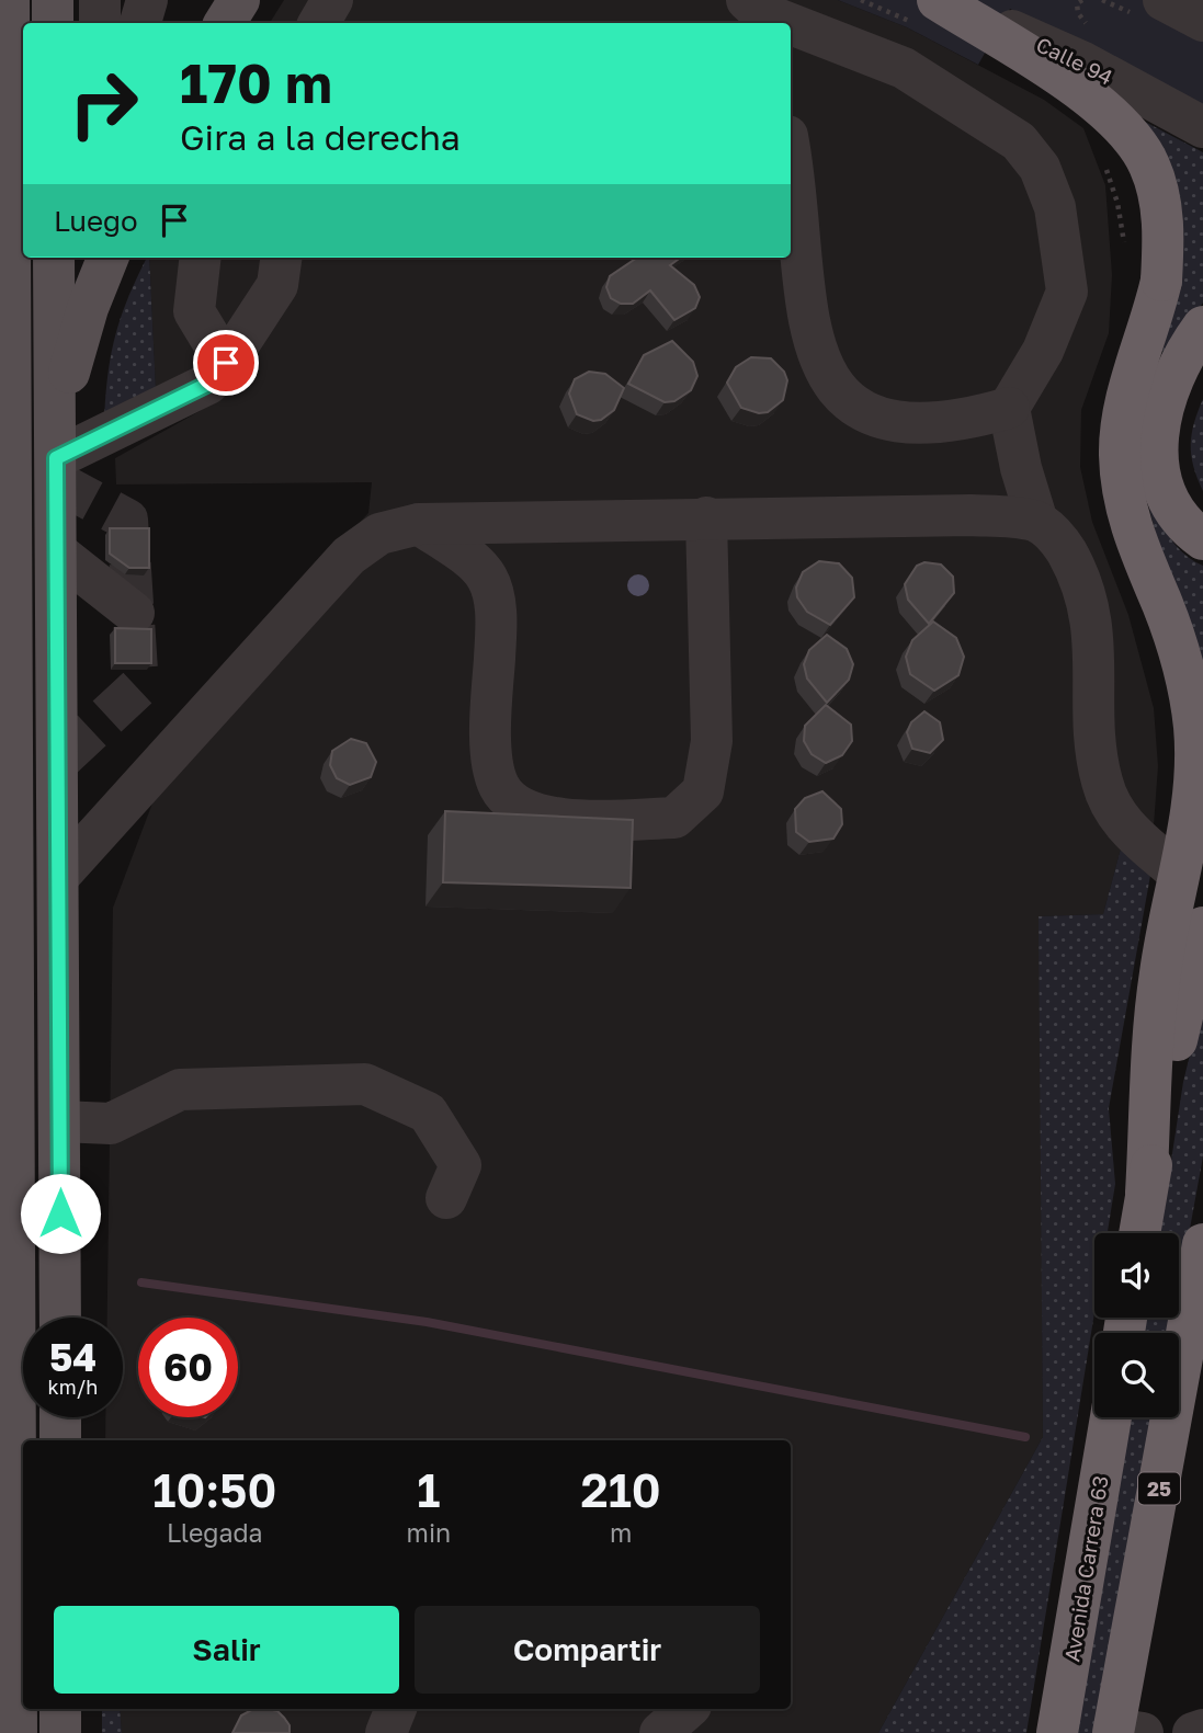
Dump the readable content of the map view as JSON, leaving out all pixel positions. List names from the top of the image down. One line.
{"streets":{"highway":["25","Avenida Carrera 63"],"street":["Calle 94"]},"page":{"turn":["170 m","Gira a la derecha"],"then":"Luego","speed":"54 km/h","limit":"60","eta":["10:50","Llegada","1","min","210","m"],"buttons":["Salir","Compartir"]}}
